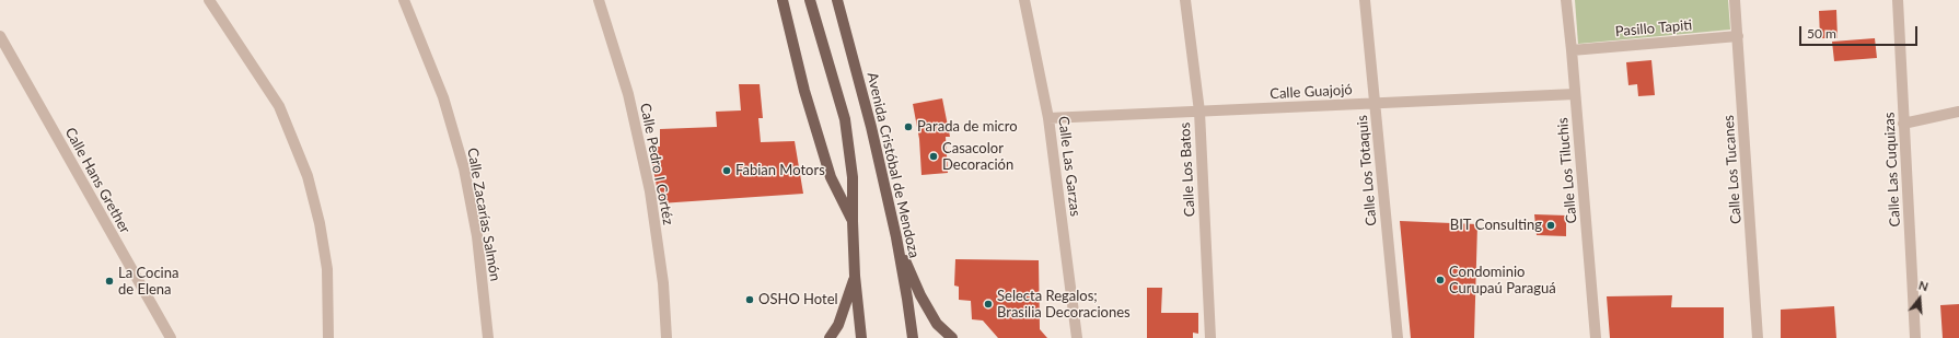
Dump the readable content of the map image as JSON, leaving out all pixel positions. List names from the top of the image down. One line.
{"streets":{"main road":["Avenida Cristóbal de Mendoza"],"street":["Pasillo Tapiti","Calle Guajojó","Calle Pedro I Cortéz","Calle Las Garzas","Calle Los Batos","Calle Los Tucanes","Calle Las Cuquizas","Calle Los Totaquis","Calle Los Tiluchis","Calle Hans Grether","Calle Zacarías Salmón"]},"crossings":[["Pasillo Tapiti","Calle Los Tucanes"],["Pasillo Tapiti","Calle Los Tiluchis"],["Calle Guajojó","Calle Las Garzas"],["Calle Guajojó","Calle Los Batos"],["Calle Guajojó","Calle Los Totaquis"],["Calle Guajojó","Calle Los Tiluchis"]],"places":["Parada de micro","Casacolor Decoración","Fabian Motors","BIT Consulting","Condominio Curupaú Paraguá","La Cocina de Elena","OSHO Hotel","Selecta Regalos; Brasilia Decoraciones"],"scale_bar":"50 m","north":"top"}
